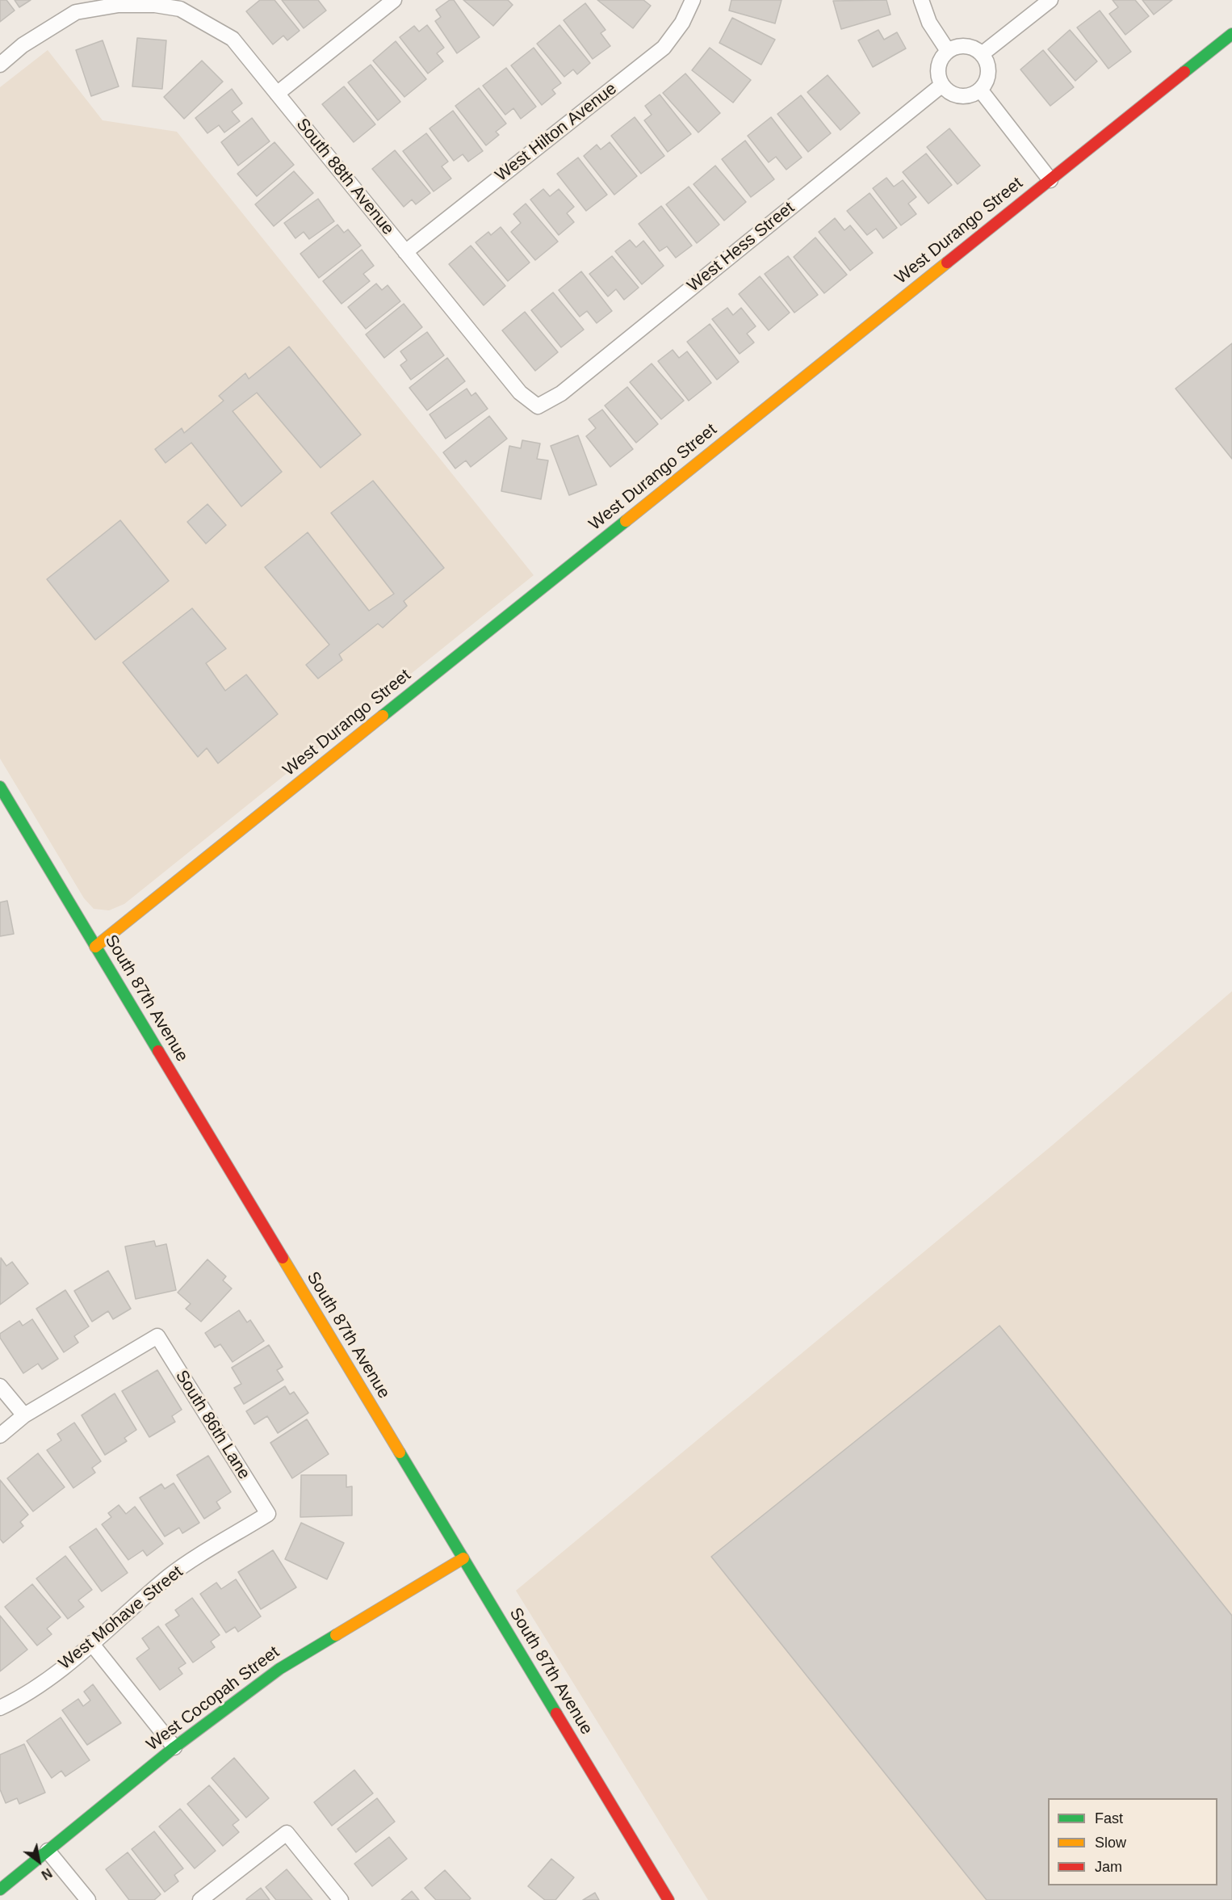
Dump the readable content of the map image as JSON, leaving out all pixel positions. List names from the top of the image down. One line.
{"streets":{"street":["West Hilton Avenue","South 88th Avenue","West Durango Street","West Hess Street","South 87th Avenue","South 86th Lane","West Mohave Street","West Cocopah Street"]},"crossings":[["West Hilton Avenue","South 88th Avenue"],["South 88th Avenue","West Hess Street"],["West Durango Street","South 87th Avenue"],["South 87th Avenue","West Cocopah Street"],["South 86th Lane","West Mohave Street"]],"legend":["Fast","Slow","Jam"],"north":"bottom right"}
